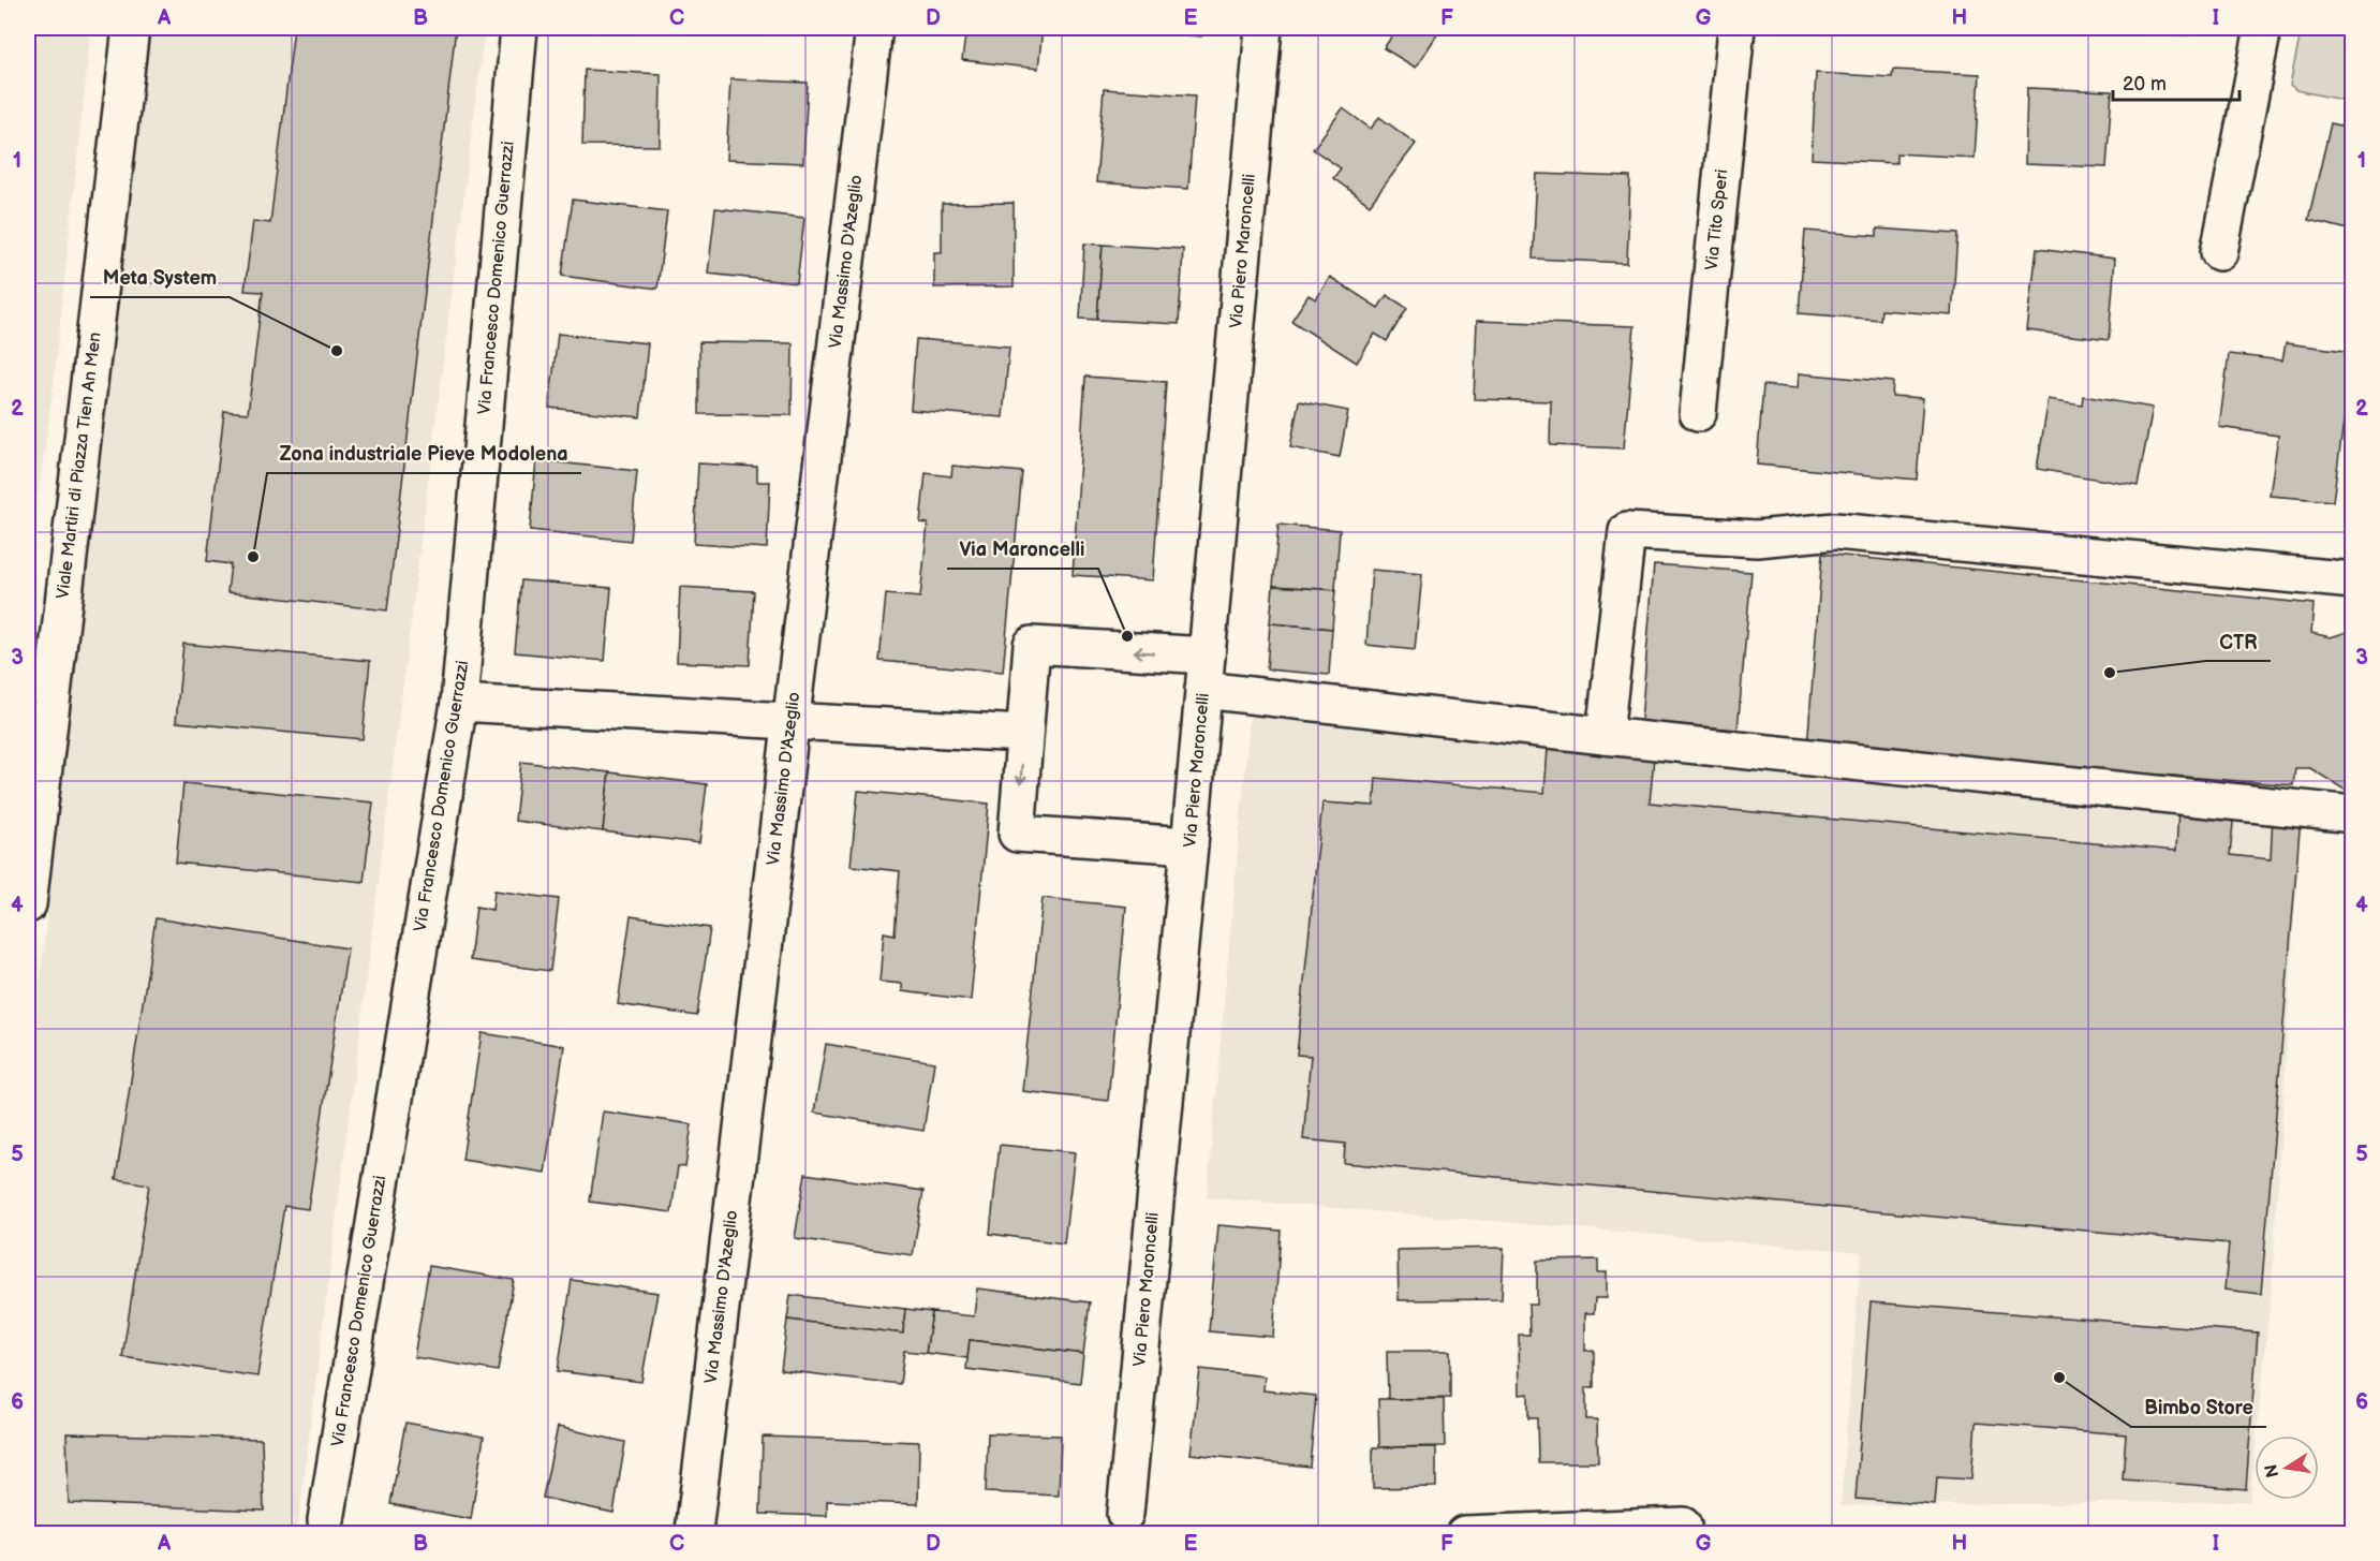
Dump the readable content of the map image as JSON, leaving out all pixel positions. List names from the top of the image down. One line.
{"streets":{"street":["Via Tito Speri","Via Piero Maroncelli","Via Massimo D'Azeglio","Via Francesco Domenico Guerrazzi","Viale Martiri di Piazza Tien An Men"]},"places":["Meta System","Zona industriale Pieve Modolena","Via Maroncelli","CTR","Bimbo Store"],"scale_bar":"20 m","north":"left","grid":{"columns":["A","B","C","D","E","F","G","H","I"],"rows":["1","2","3","4","5","6"]}}
